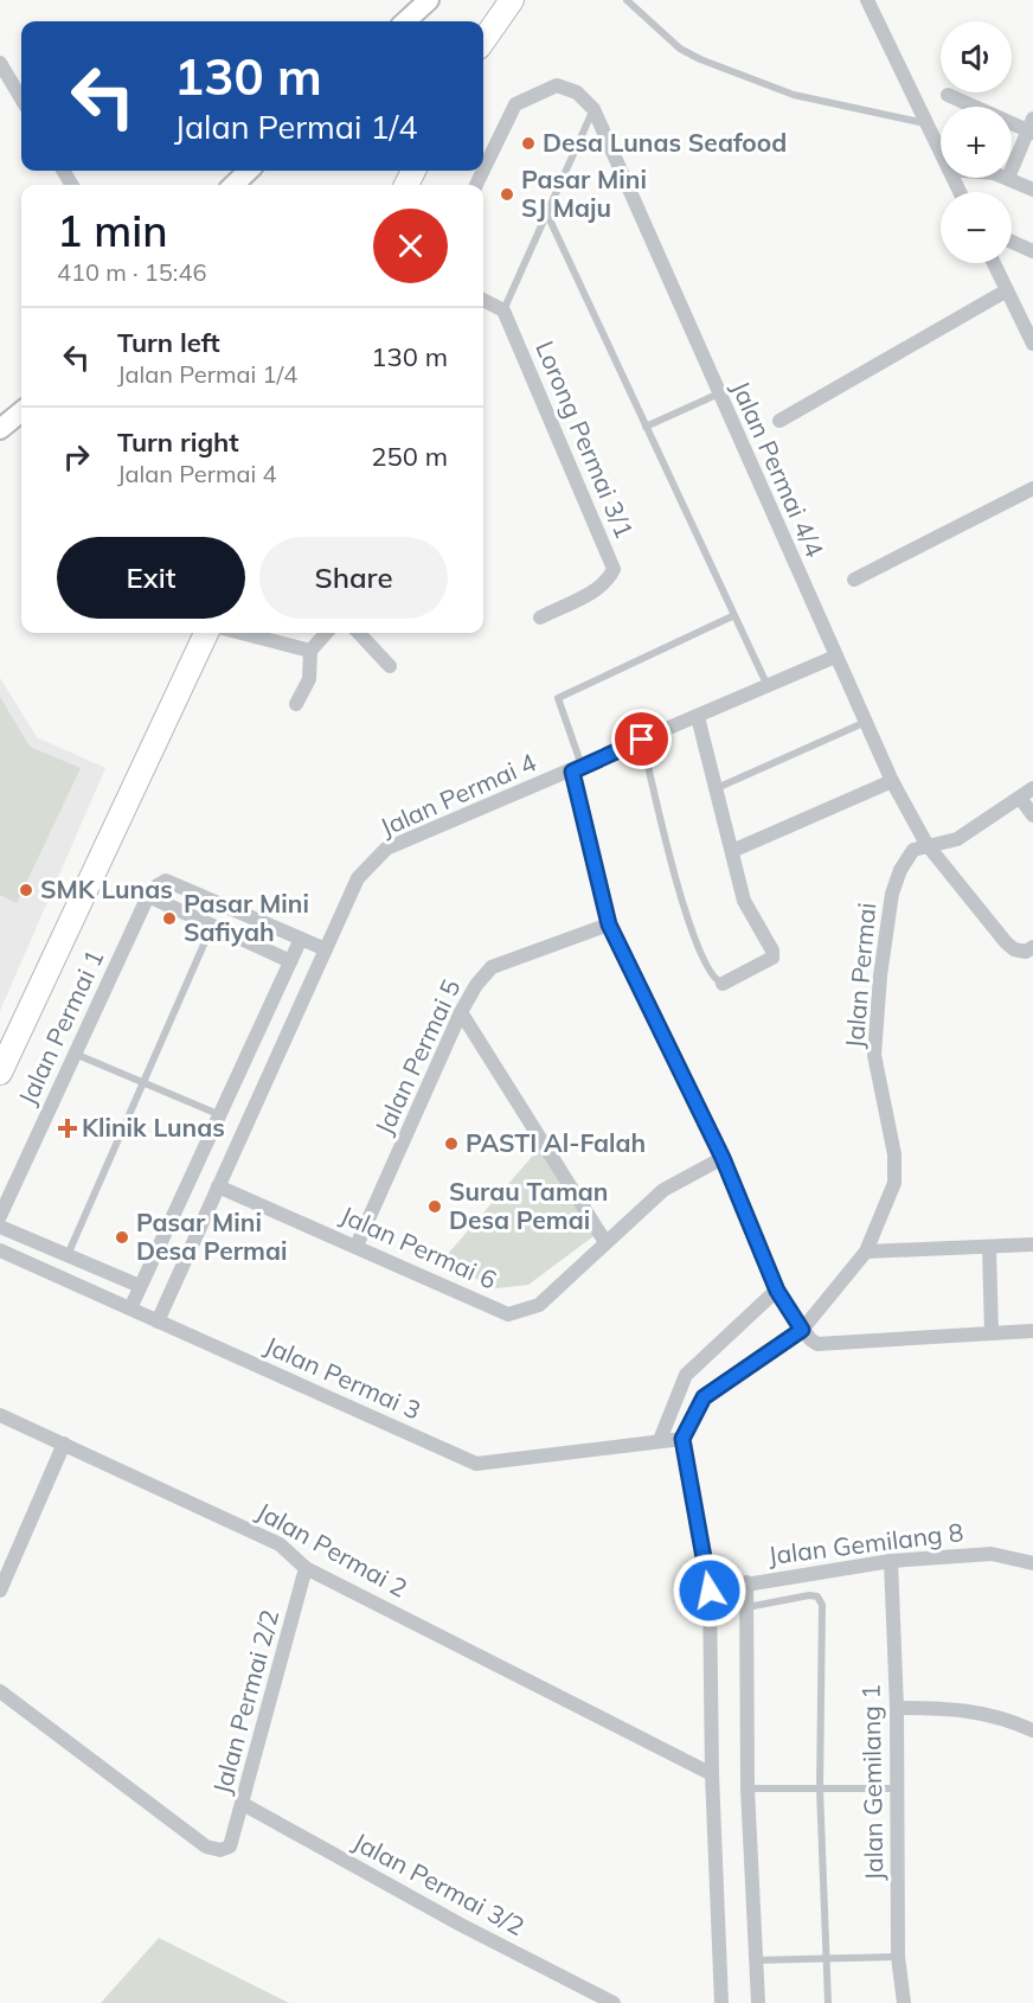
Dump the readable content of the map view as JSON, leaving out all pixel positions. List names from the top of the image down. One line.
{"streets":{"street":["Lorong Permai 3/1","Jalan Permai 4/4","Jalan Permai 4","Jalan Permai","Jalan Permai 1","Jalan Permai 5","Jalan Permai 6","Jalan Permai 3","Jalan Gemilang 8","Jalan Permai 2","Jalan Permai 2/2","Jalan Gemilang 1","Jalan Permai 3/2"]},"crossings":[["Jalan Permai 4/4","Jalan Permai 4"],["Jalan Permai 4/4","Jalan Permai"],["Jalan Permai 4","Jalan Permai 6"],["Jalan Permai 4","Jalan Permai 3"],["Jalan Permai","Jalan Permai 3"],["Jalan Permai 5","Jalan Permai 6"],["Jalan Gemilang 8","Jalan Gemilang 1"],["Jalan Permai 2","Jalan Permai 2/2"],["Jalan Permai 2/2","Jalan Permai 3/2"]],"places":{"other":["Desa Lunas Seafood","Pasar Mini SJ Maju","SMK Lunas","Pasar Mini Safiyah","PASTI Al-Falah","Surau Taman Desa Pemai","Pasar Mini Desa Permai"],"health":["Klinik Lunas"]},"page":{"map_buttons":["+","−"],"turn":["130 m","Jalan Permai 1/4"],"heading":["1 min","410 m · 15:46"],"list":[{"name":"Turn left","note":"Jalan Permai 1/4","value":"130 m"},{"name":"Turn right","note":"Jalan Permai 4","value":"250 m"}],"buttons":["Exit","Share"]}}
